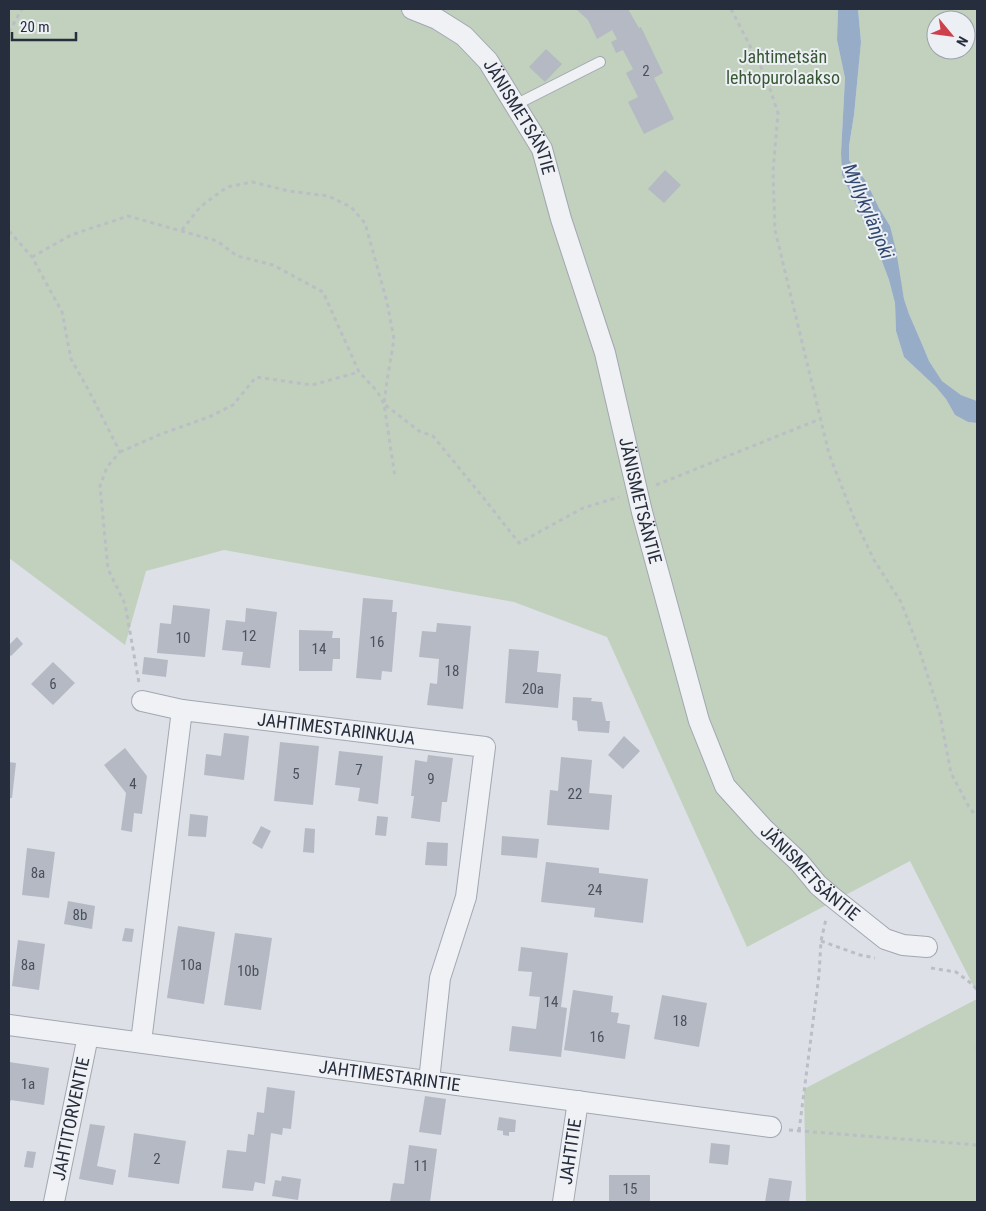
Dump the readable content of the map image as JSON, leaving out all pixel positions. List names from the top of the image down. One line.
{"streets":{"street":["JÄNISMETSÄNTIE","JAHTIMESTARINKUJA","JAHTIMESTARINTIE","JAHTITORVENTIE","JAHTITIE"]},"crossings":[["JAHTIMESTARINKUJA","JAHTIMESTARINTIE"],["JAHTIMESTARINTIE","JAHTITORVENTIE"],["JAHTIMESTARINTIE","JAHTITIE"]],"water":["Myllykylänjoki"],"parks":["Jahtimetsän lehtopurolaakso"],"house_numbers":["2","12","10","16","14","18","6","20a","7","5","9","4","22","8a","24","8b","8a","10a","10b","14","18","16","1a","2","11","15"],"scale_bar":"20 m","north":"bottom right"}
